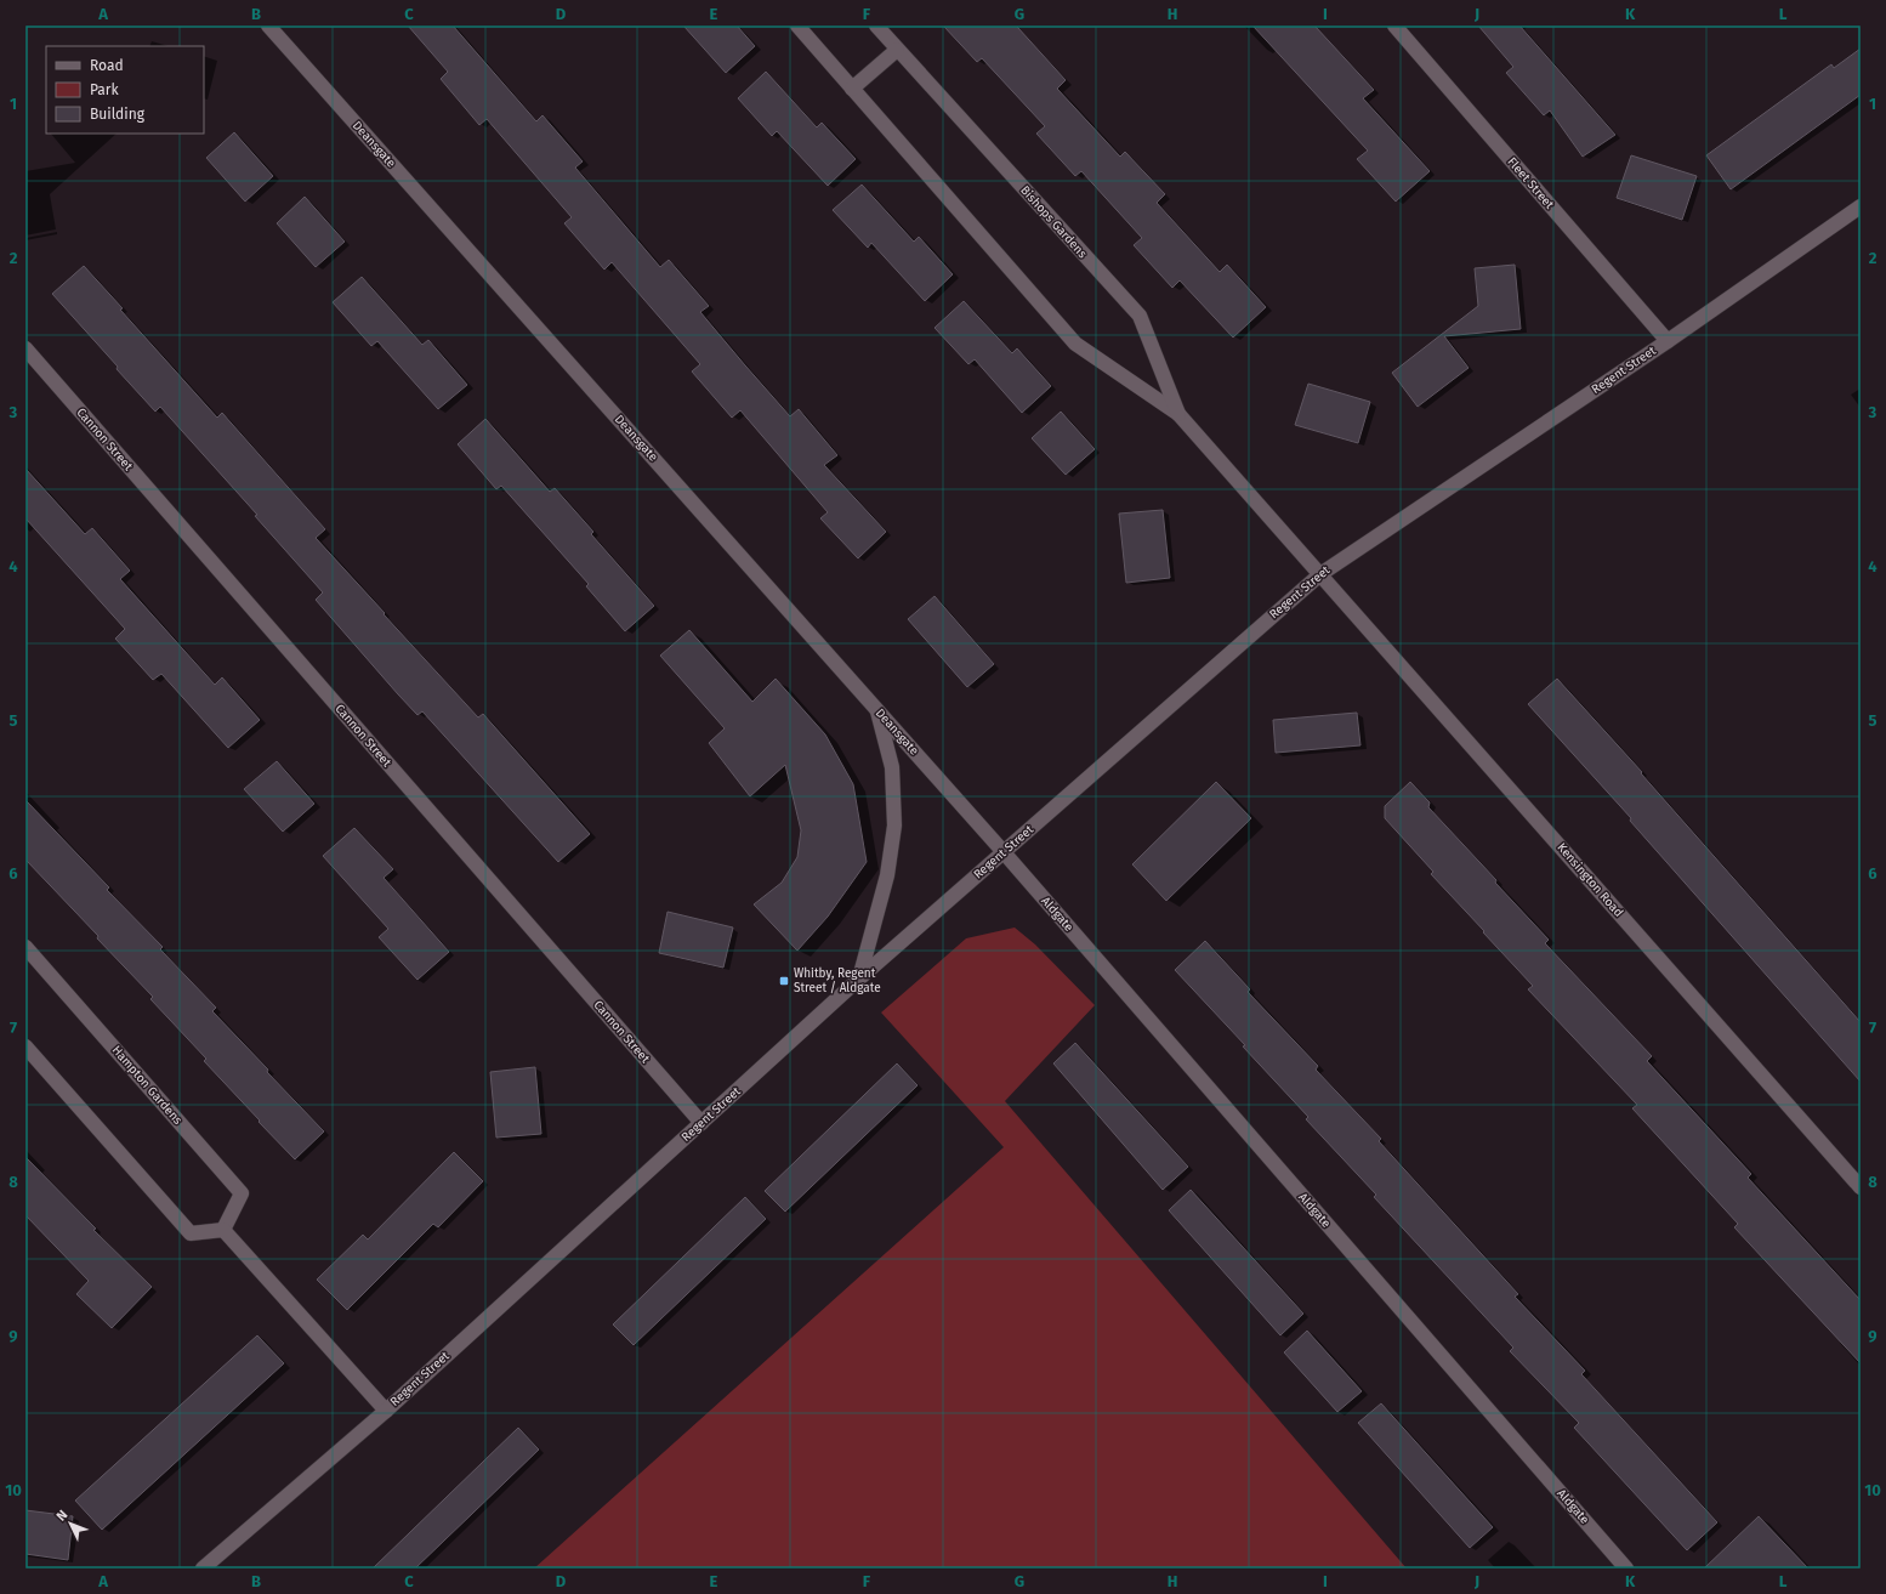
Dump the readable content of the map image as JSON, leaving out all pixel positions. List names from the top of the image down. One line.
{"streets":{"street":["Deansgate","Fleet Street","Bishops Gardens","Regent Street","Cannon Street","Kensington Road","Aldgate","Hampton Gardens"]},"crossings":[["Deansgate","Regent Street"],["Deansgate","Aldgate"],["Fleet Street","Regent Street"],["Bishops Gardens","Regent Street"],["Bishops Gardens","Kensington Road"],["Regent Street","Cannon Street"],["Regent Street","Kensington Road"],["Regent Street","Aldgate"]],"places":{"transit":["Whitby, Regent Street / Aldgate"]},"legend":["Road","Park","Building"],"north":"top left","grid":{"columns":["A","B","C","D","E","F","G","H","I","J","K","L"],"rows":["1","2","3","4","5","6","7","8","9","10"]}}
